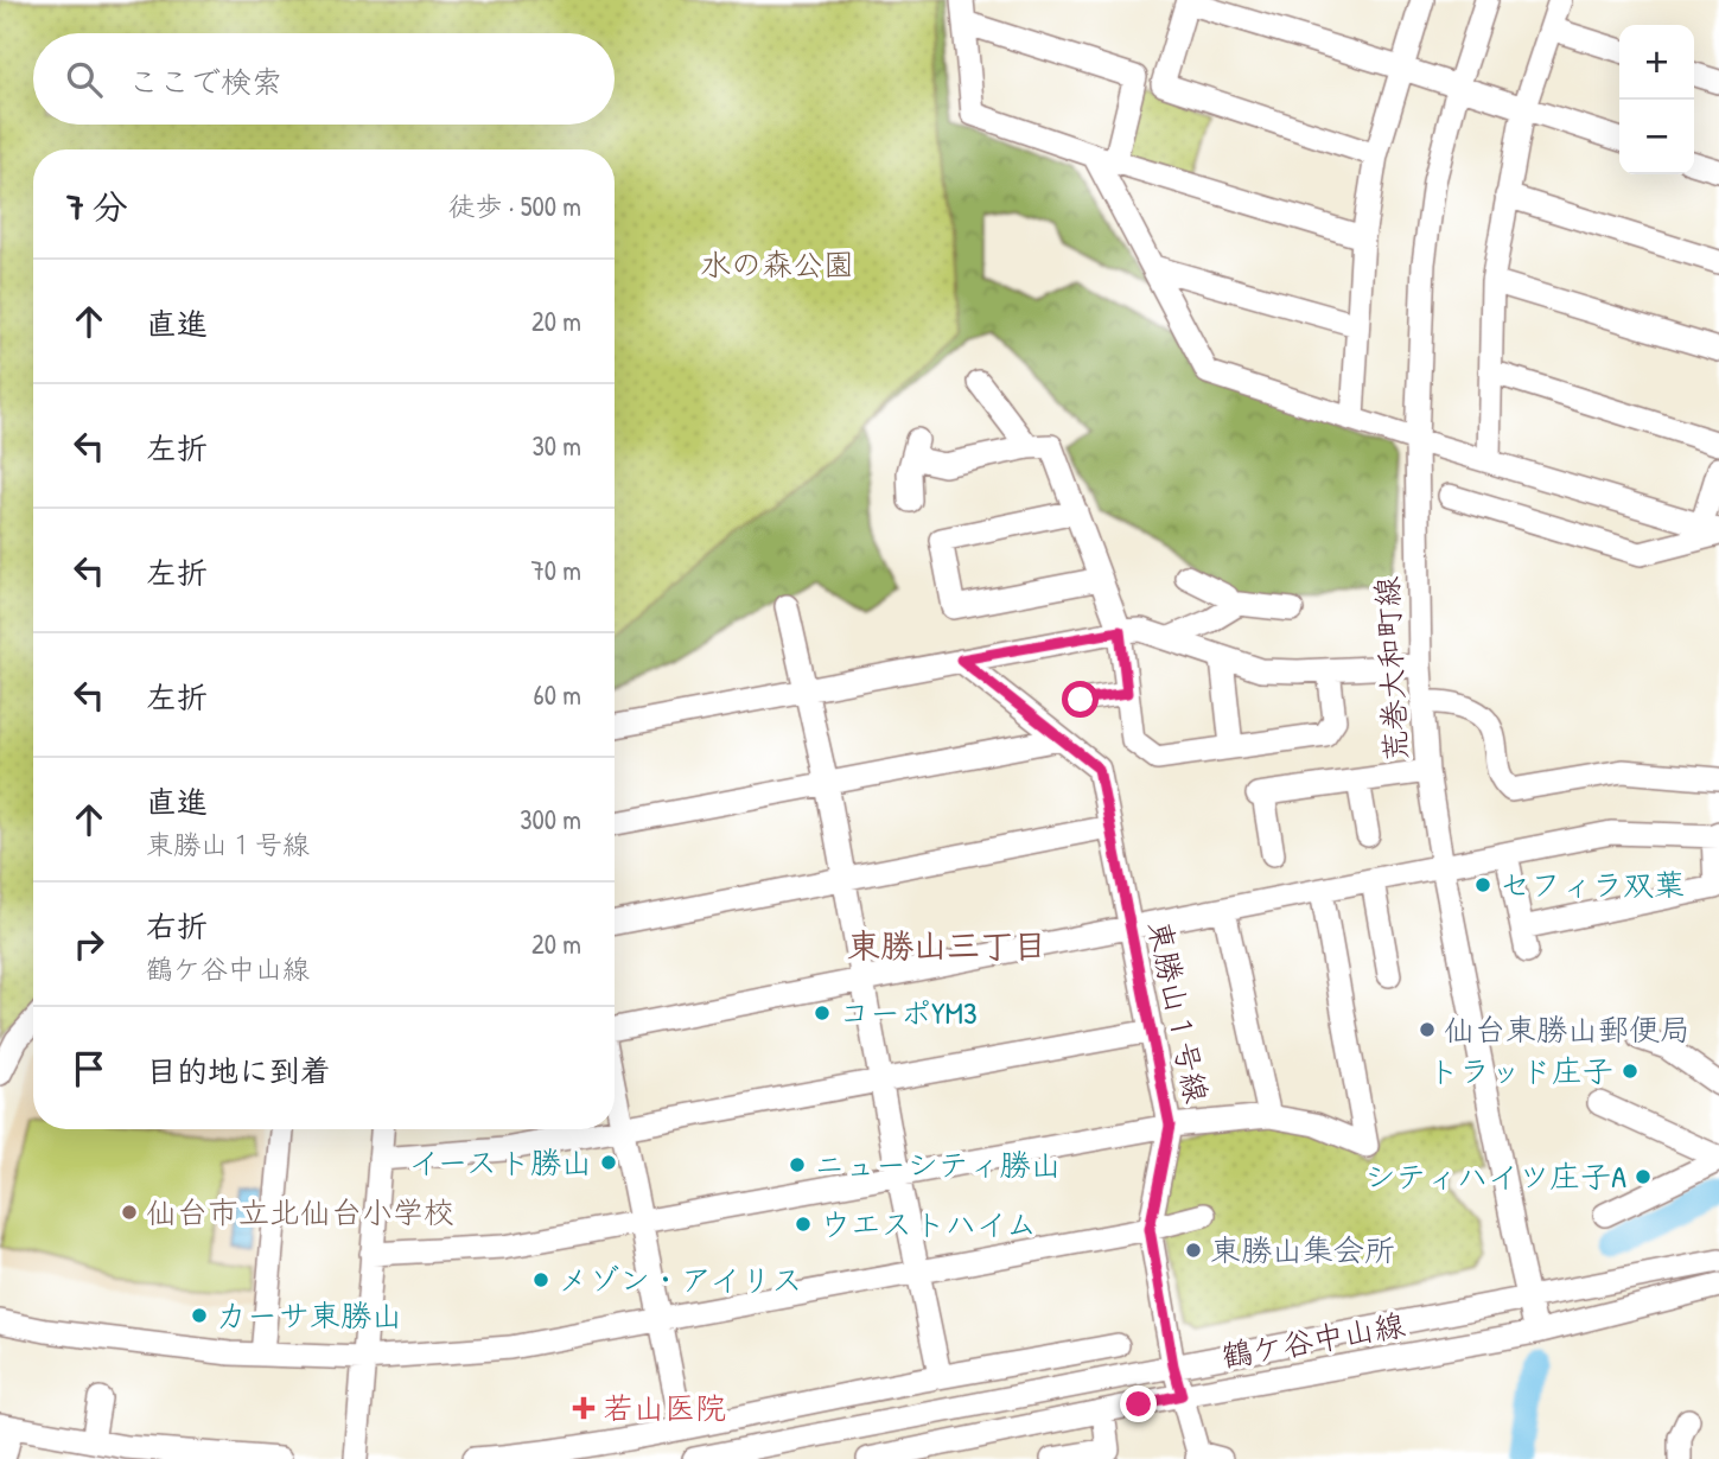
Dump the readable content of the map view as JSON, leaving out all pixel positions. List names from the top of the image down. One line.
{"streets":{"street":["荒巻大和町線","東勝山１号線","鶴ケ谷中山線"]},"crossings":[["荒巻大和町線","鶴ケ谷中山線"],["東勝山１号線","鶴ケ谷中山線"]],"districts":["東勝山三丁目"],"parks":["水の森公園"],"places":{"other":["セフィラ双葉","コーポYM3","仙台東勝山郵便局","トラッド庄子","イースト勝山","ニューシティ勝山","シティハイツ庄子A","仙台市立北仙台小学校","ウエストハイム","東勝山集会所","メゾン・アイリス","カーサ東勝山"],"health":["若山医院"]},"page":{"map_buttons":["+","−"],"search":"ここで検索","heading":["7 分","徒歩 · 500 m"],"list":[["直進","20 m"],["左折","30 m"],["左折","70 m"],["左折","60 m"],["直進","東勝山１号線","300 m"],["右折","鶴ケ谷中山線","20 m"],"目的地に到着"]}}
